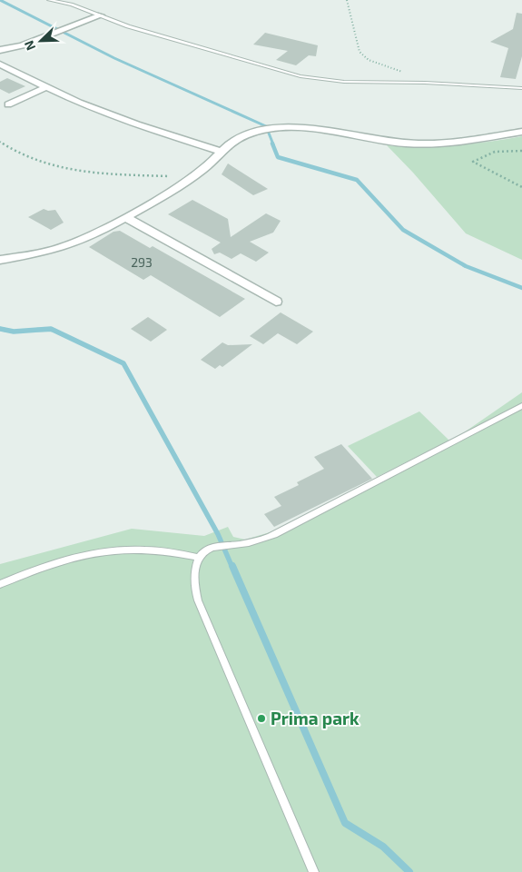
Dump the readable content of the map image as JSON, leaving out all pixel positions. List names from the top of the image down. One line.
{"places":["Prima park"],"house_numbers":["293"],"north":"bottom left"}
